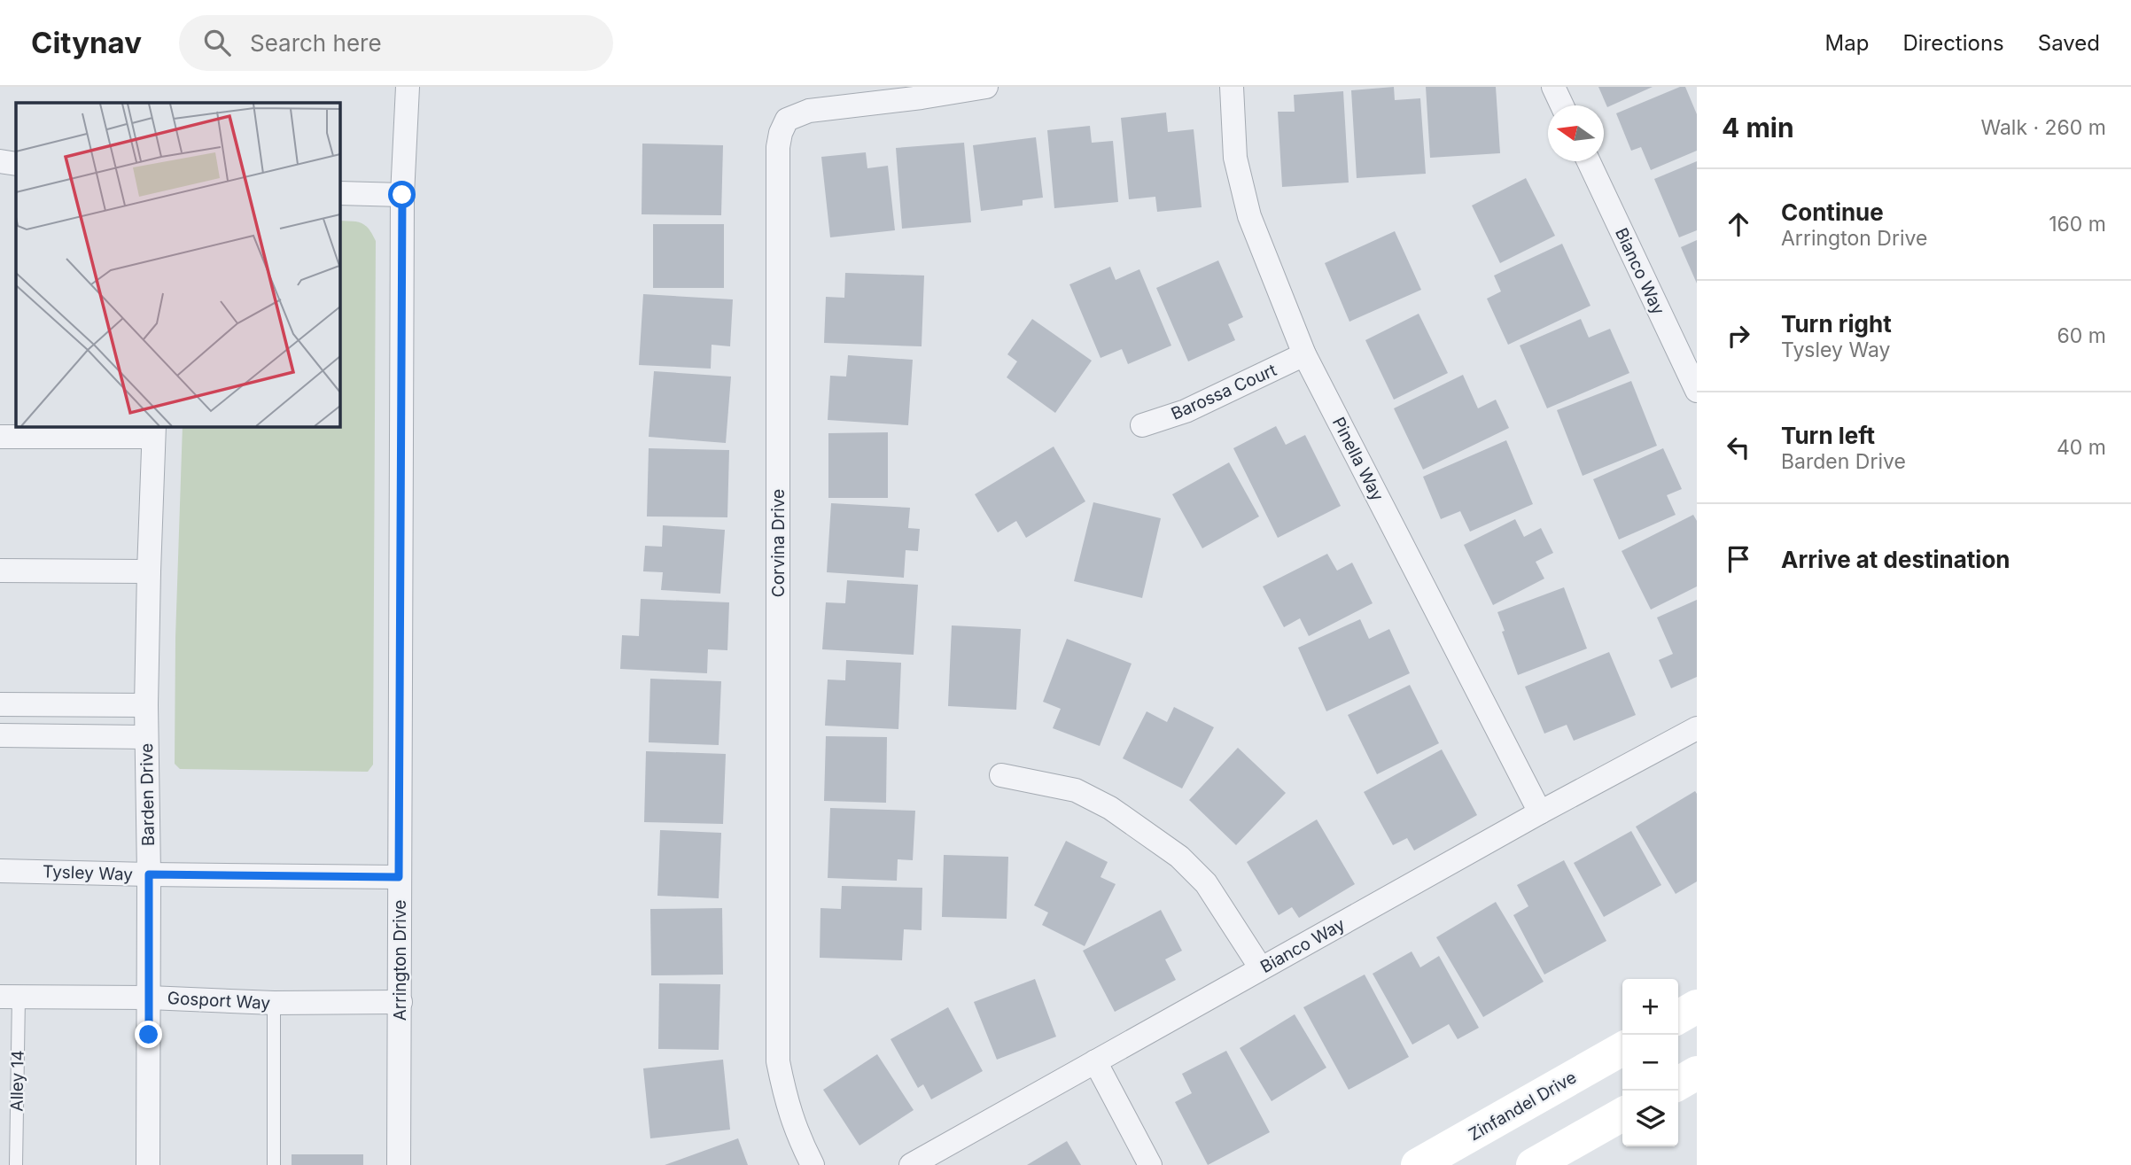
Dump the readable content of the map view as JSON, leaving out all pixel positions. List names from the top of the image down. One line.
{"streets":{"street":["Bianco Way","Barossa Court","Pinella Way","Corvina Drive","Barden Drive","Tysley Way","Arrington Drive","Gosport Way","Zinfandel Drive"],"lane":["Alley 14"]},"crossings":[["Bianco Way","Pinella Way"],["Barossa Court","Pinella Way"],["Barden Drive","Tysley Way"],["Barden Drive","Gosport Way"],["Tysley Way","Arrington Drive"],["Arrington Drive","Gosport Way"],["Gosport Way","Alley 14"]],"north":"left","page":{"header":"Citynav","search":"Search here","nav":["Map","Directions","Saved"],"heading":["4 min","Walk · 260 m"],"list":[["Continue","Arrington Drive","160 m"],["Turn right","Tysley Way","60 m"],["Turn left","Barden Drive","40 m"],"Arrive at destination"],"map_buttons":["+","−"]}}
